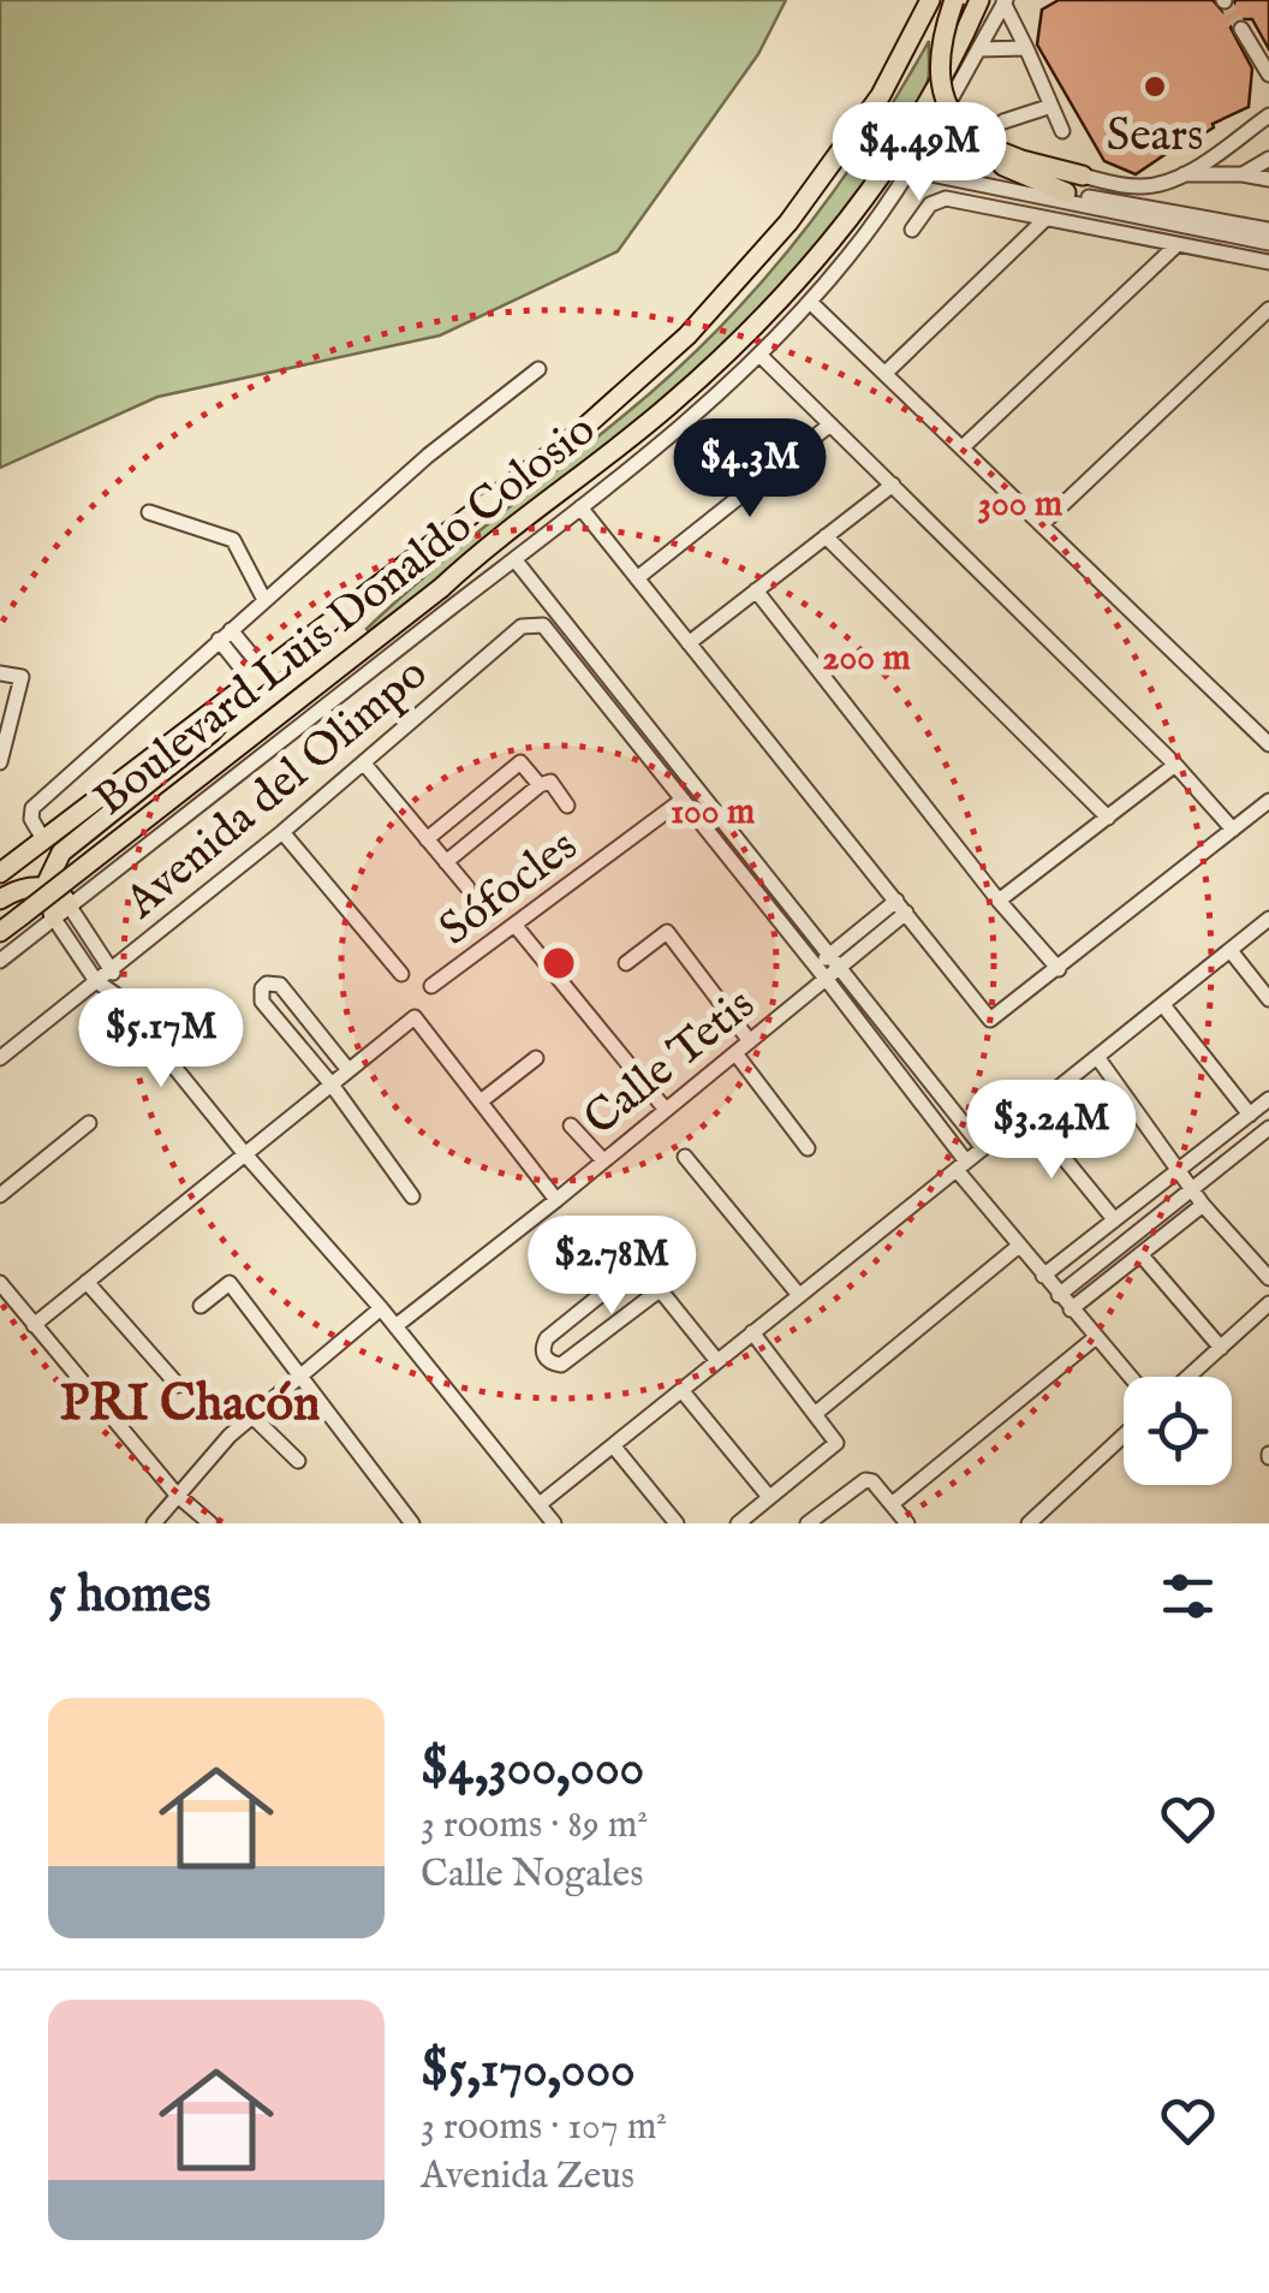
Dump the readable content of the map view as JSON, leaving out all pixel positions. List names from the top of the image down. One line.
{"streets":{"main road":["Boulevard Luis Donaldo Colosio"],"street":["Avenida del Olimpo","Sófocles","Calle Tetis"]},"crossings":[["Avenida del Olimpo","Sófocles"]],"districts":["PRI Chacón"],"places":["Sears"],"page":{"price":["$4.49M","$4.3M","$5.17M","$3.24M","$2.78M"],"heading":"5 homes","list":[{"name":"$4,300,000","note":"3 rooms · 89 m² · Calle Nogales"},{"name":"$5,170,000","note":"3 rooms · 107 m² · Avenida Zeus"}]},"rings":["300 m","200 m","100 m"]}
